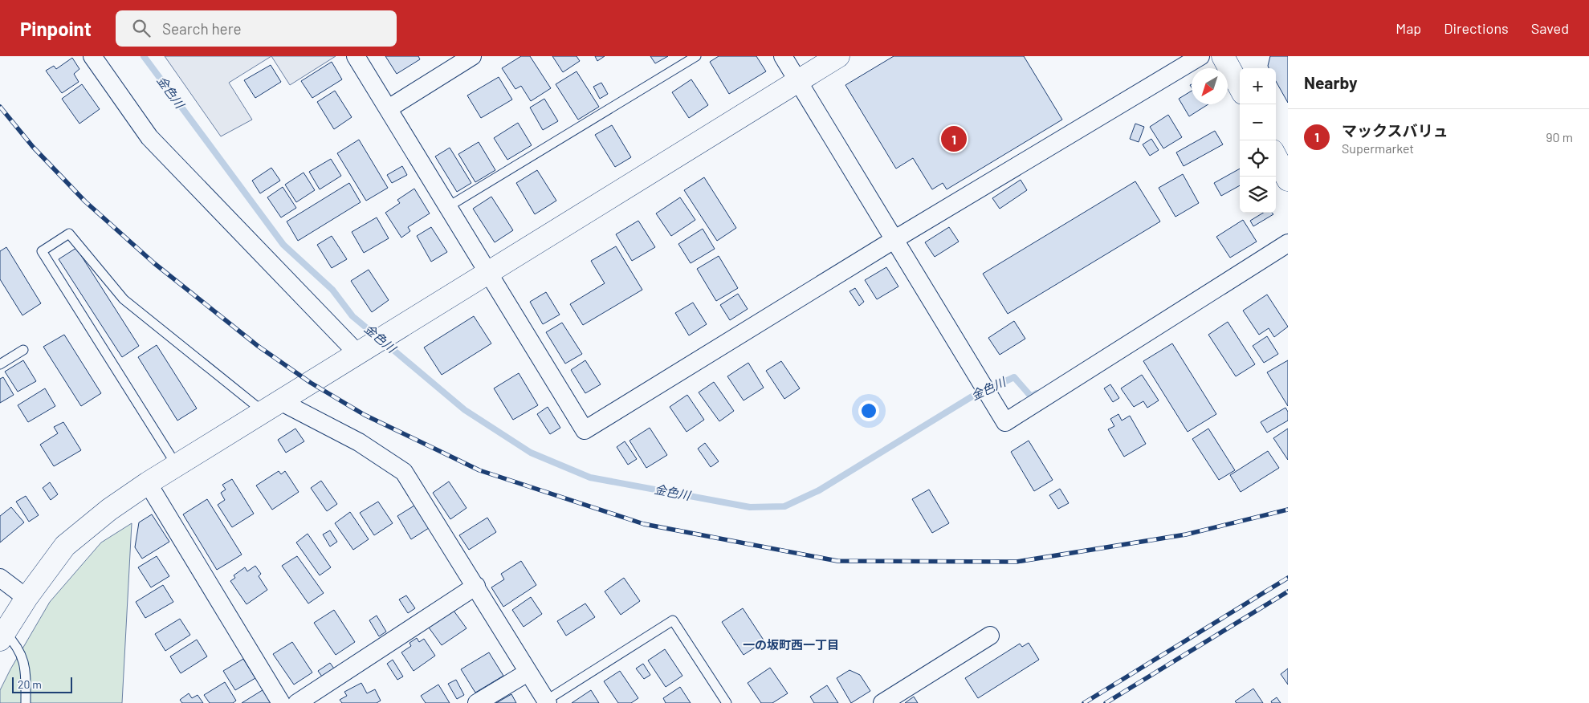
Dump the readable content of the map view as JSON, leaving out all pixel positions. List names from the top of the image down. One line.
{"districts":["一の坂町西一丁目"],"water":["金色川"],"scale_bar":"20 m","north":"bottom left","page":{"header":"Pinpoint","search":"Search here","nav":["Map","Directions","Saved"],"heading":"Nearby","map_buttons":["+","−"],"list":[{"mark":"1","name":"マックスバリュ","note":"Supermarket","value":"90 m"}],"pins":"1","scale":"20 m"}}
